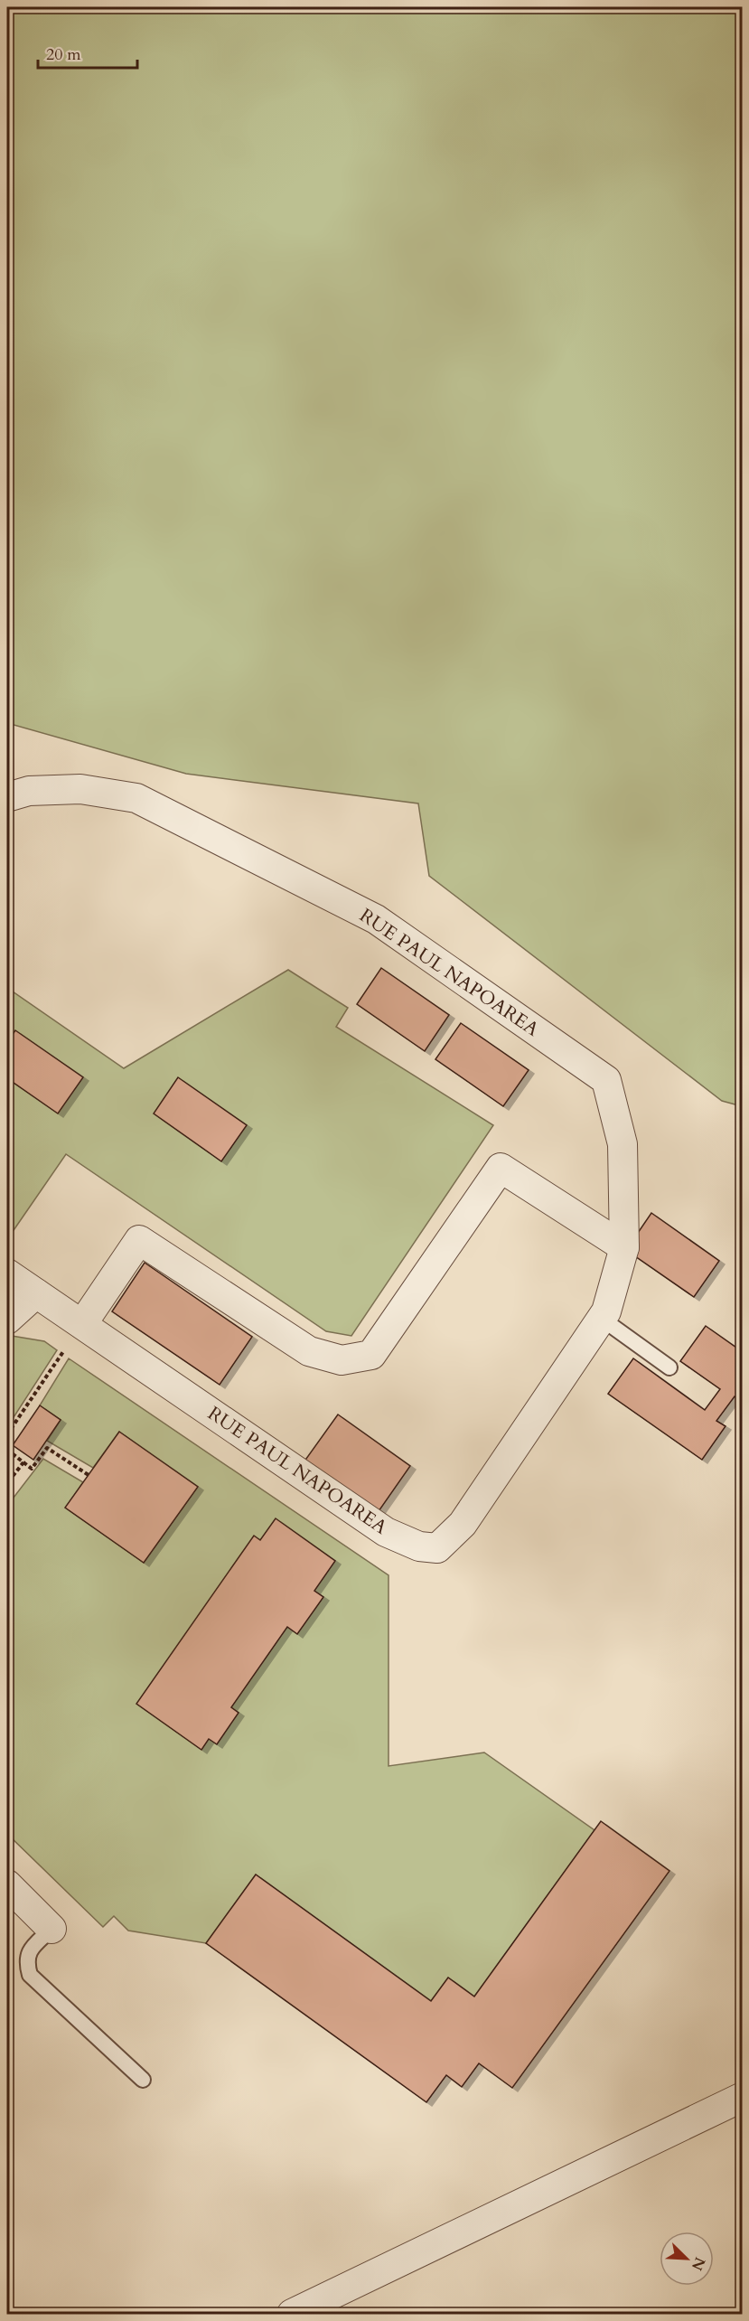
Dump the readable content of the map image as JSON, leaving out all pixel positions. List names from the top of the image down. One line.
{"streets":{"street":["RUE PAUL NAPOAREA"]},"scale_bar":"20 m","north":"bottom right"}
